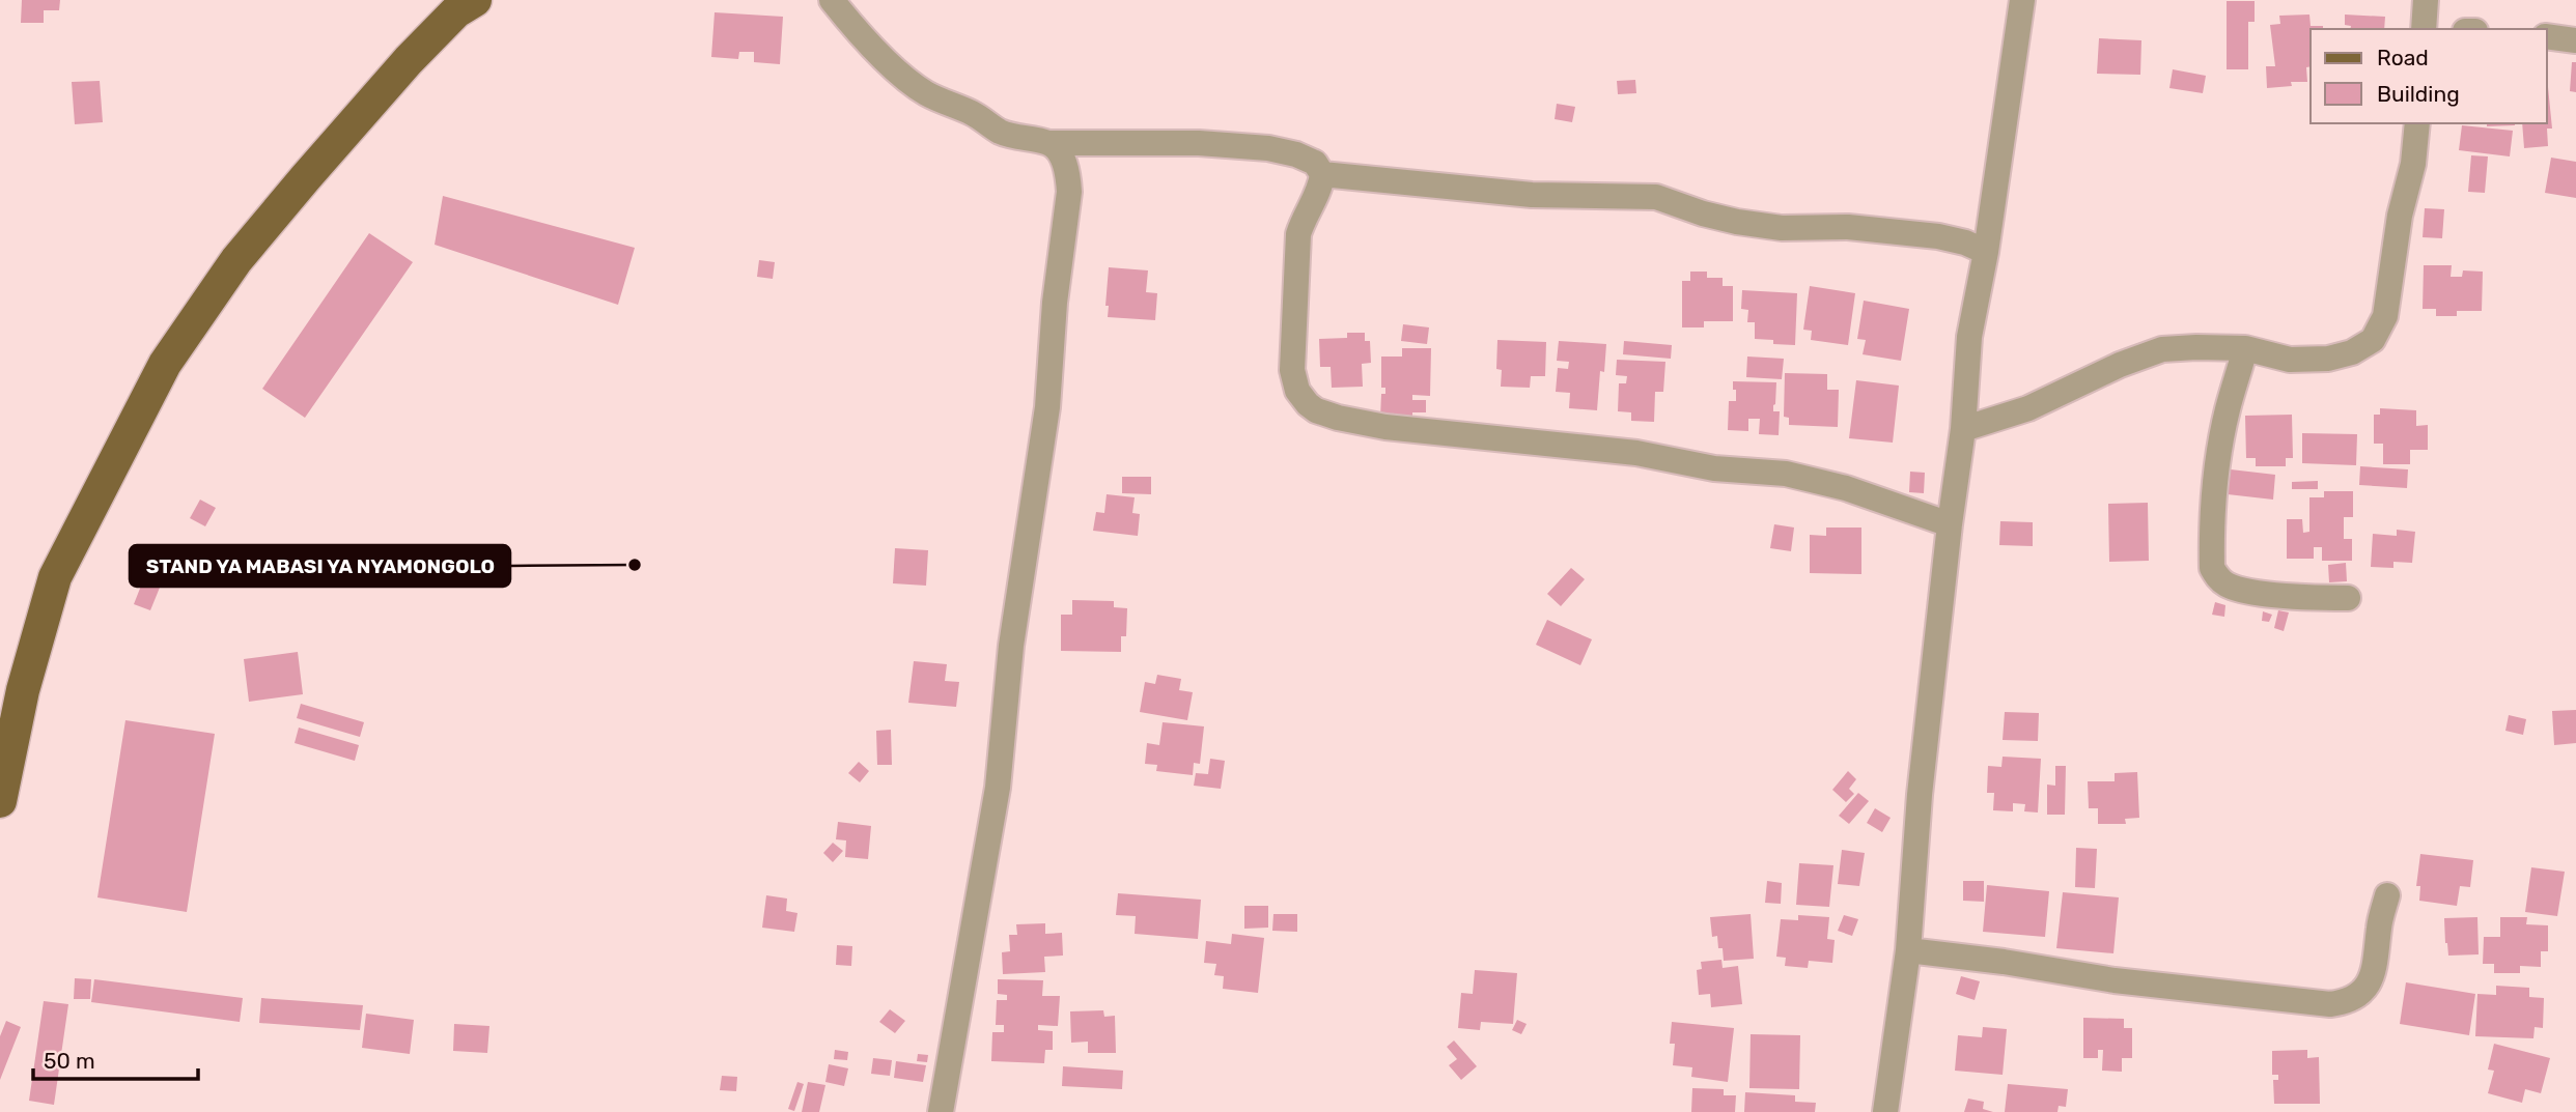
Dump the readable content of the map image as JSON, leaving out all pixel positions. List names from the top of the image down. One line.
{"places":["STAND YA MABASI YA NYAMONGOLO"],"legend":["Road","Building"],"scale_bar":"50 m"}
